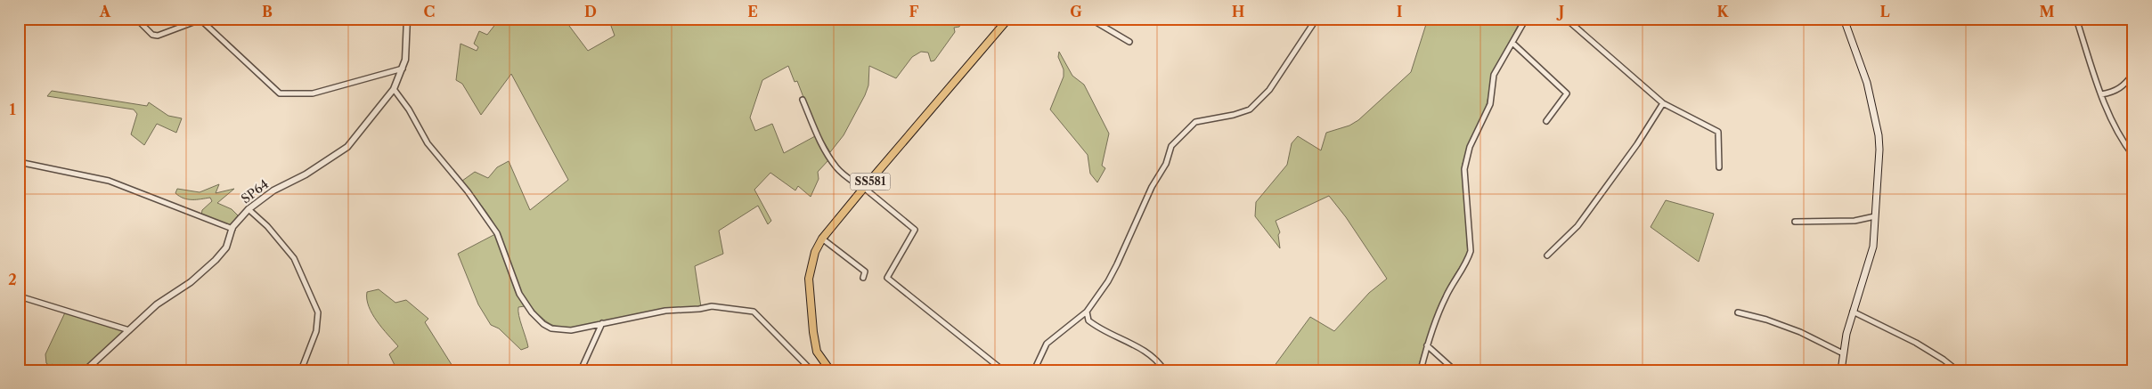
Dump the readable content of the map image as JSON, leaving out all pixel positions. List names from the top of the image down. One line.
{"streets":{"main road":["SS581"],"street":["SP64"]},"grid":{"columns":["A","B","C","D","E","F","G","H","I","J","K","L","M"],"rows":["1","2"]}}
